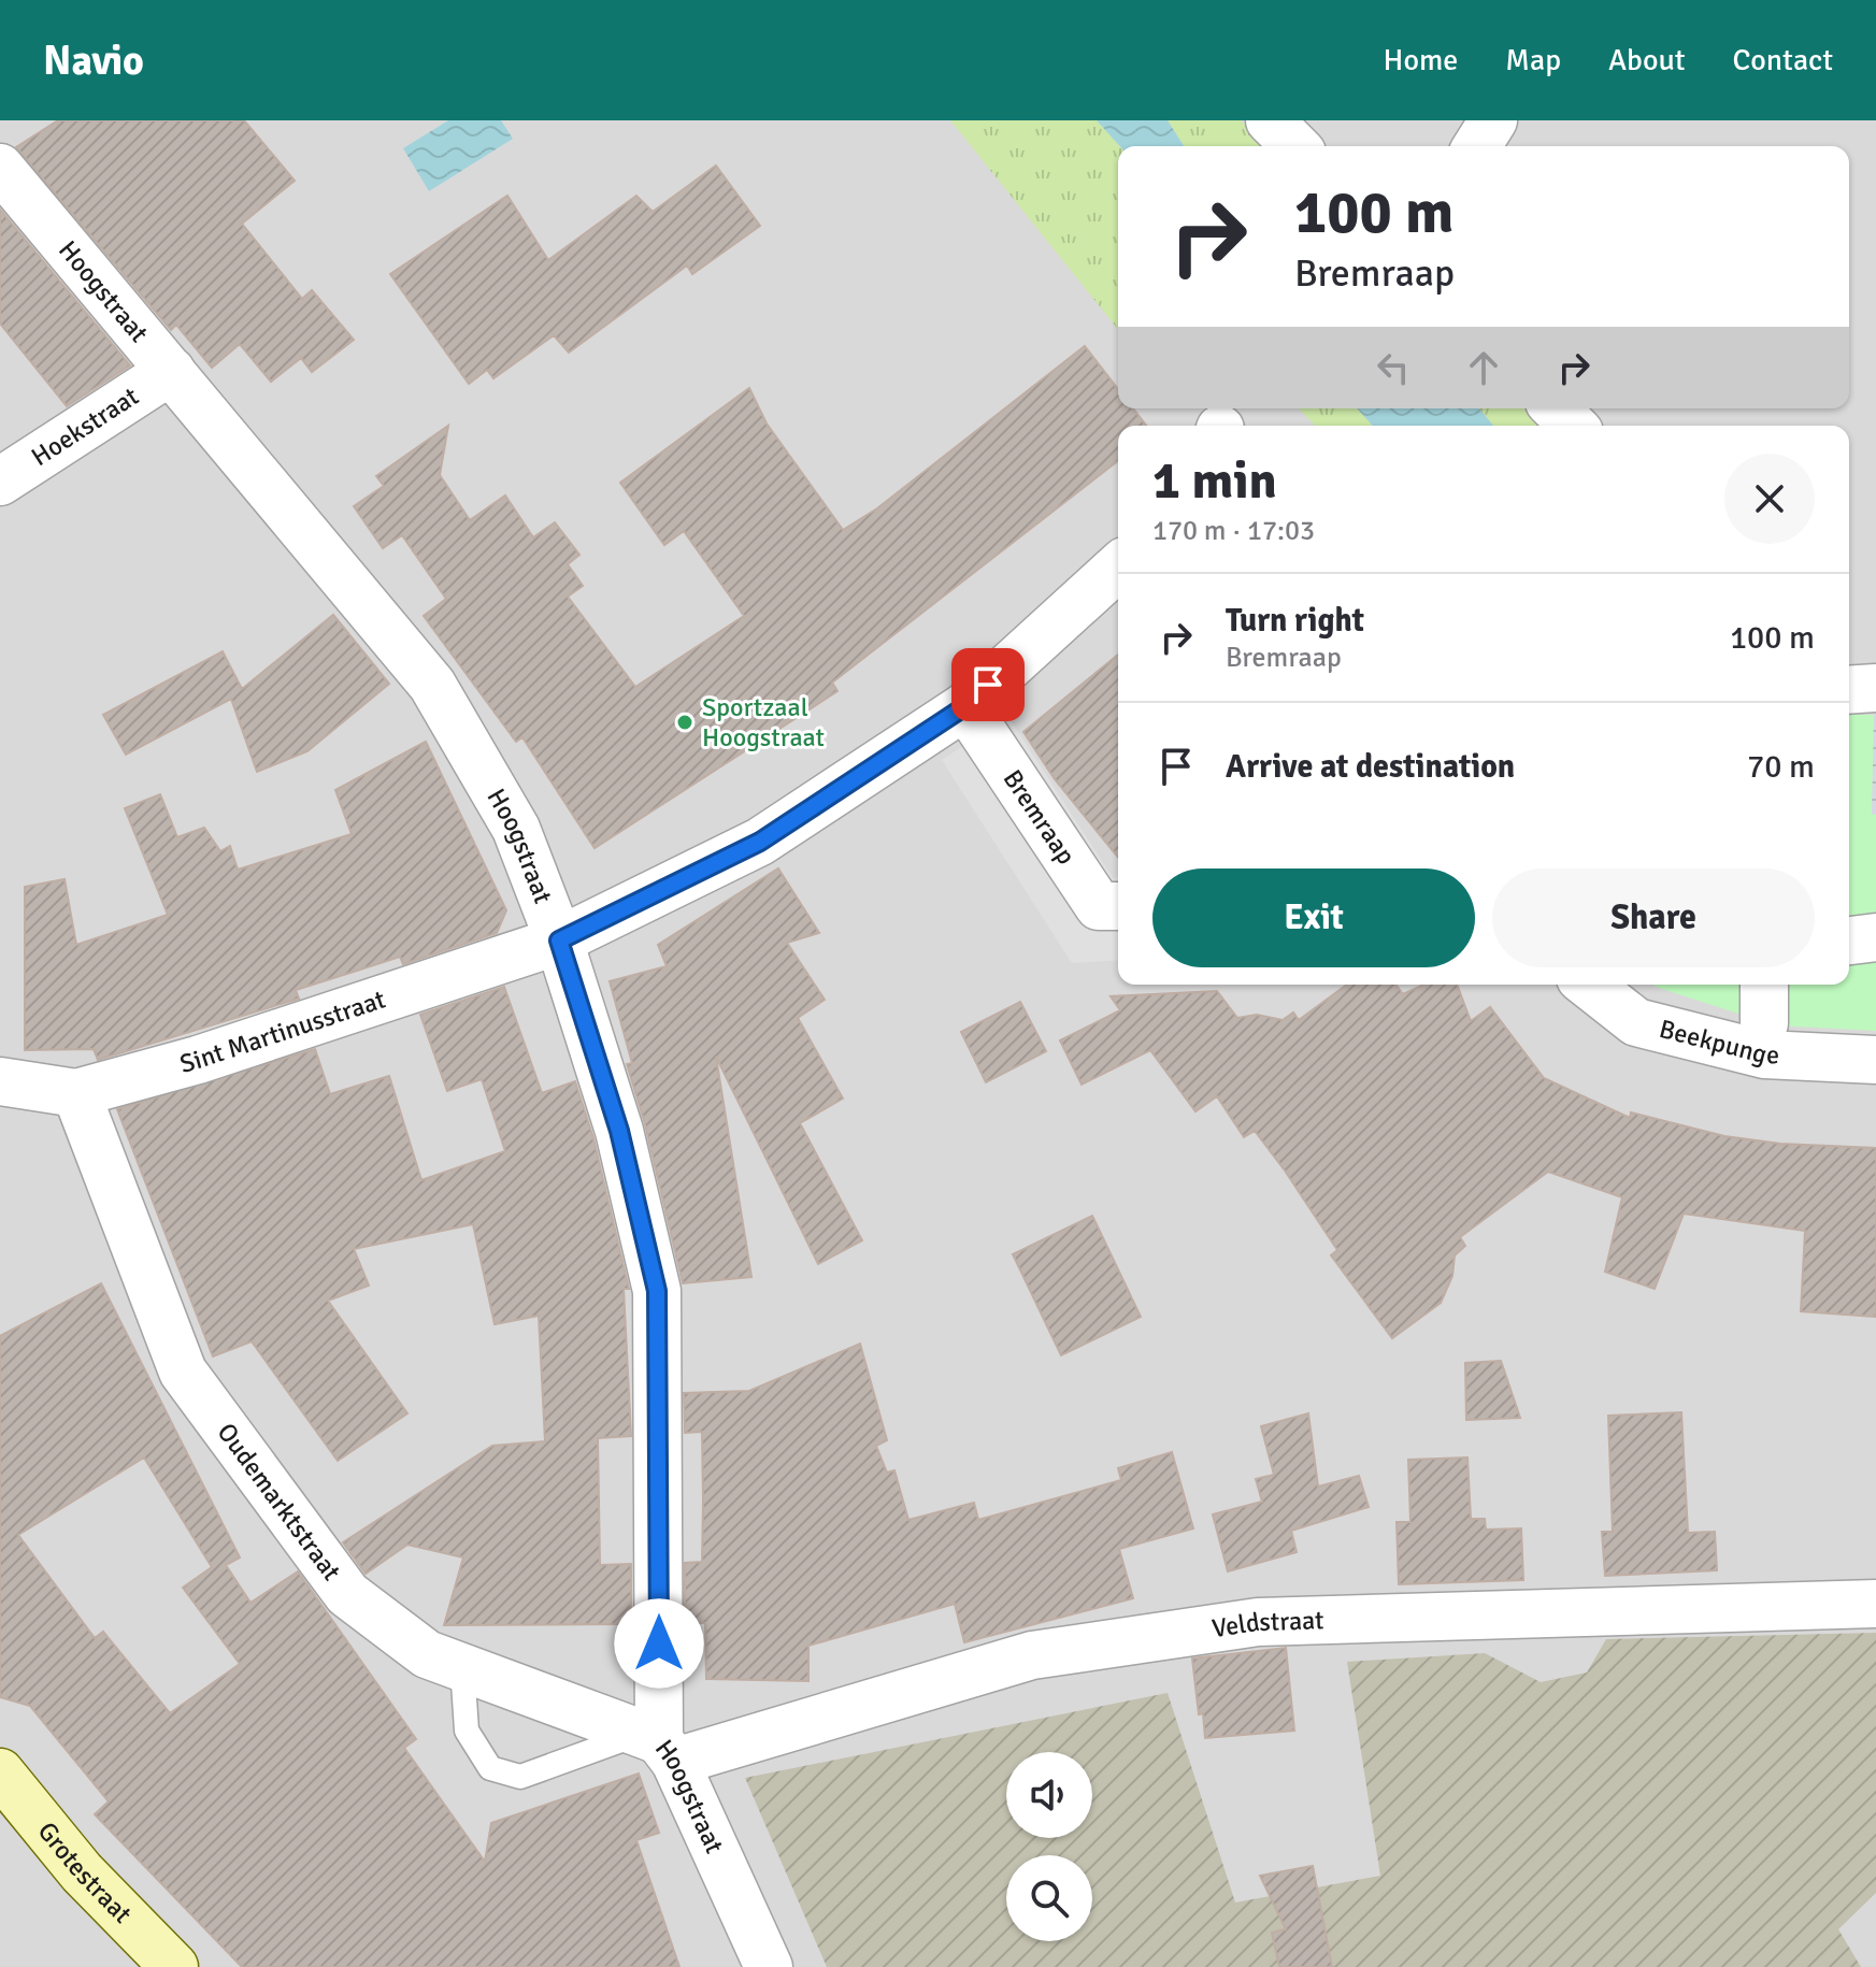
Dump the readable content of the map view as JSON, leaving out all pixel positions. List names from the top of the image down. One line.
{"streets":{"main road":["Grotestraat"],"street":["Hoogstraat","Hoekstraat","Bremraap","Sint Martinusstraat","Beekpunge","Oudemarktstraat","Veldstraat"]},"crossings":[["Hoogstraat","Hoekstraat"],["Hoogstraat","Sint Martinusstraat"],["Hoogstraat","Oudemarktstraat"],["Hoogstraat","Veldstraat"],["Sint Martinusstraat","Oudemarktstraat"],["Oudemarktstraat","Veldstraat"]],"places":["Sportzaal Hoogstraat"],"page":{"header":"Navio","nav":["Home","Map","About","Contact"],"turn":["100 m","Bremraap"],"heading":["1 min","170 m · 17:03"],"list":[{"name":"Turn right","note":"Bremraap","value":"100 m"},{"name":"Arrive at destination","value":"70 m"}],"buttons":["Exit","Share"]}}
